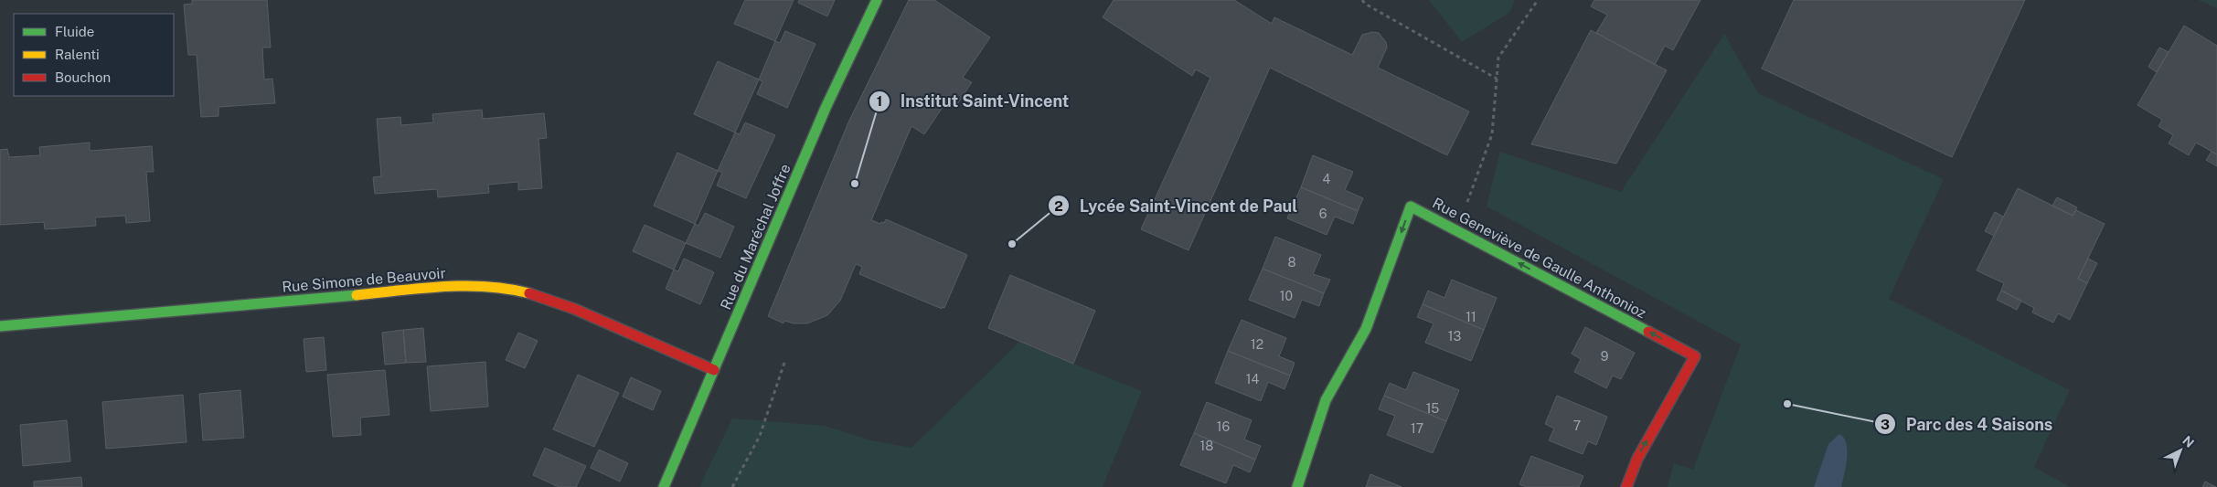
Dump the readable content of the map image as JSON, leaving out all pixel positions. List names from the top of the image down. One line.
{"streets":{"street":["Rue du Maréchal Joffre","Rue Geneviève de Gaulle Anthonioz","Rue Simone de Beauvoir"]},"crossings":[["Rue du Maréchal Joffre","Rue Simone de Beauvoir"]],"places":["Institut Saint-Vincent","Lycée Saint-Vincent de Paul","Parc des 4 Saisons"],"house_numbers":["4","6","8","10","11","13","12","9","14","15","7","16","17","18"],"legend":["Fluide","Ralenti","Bouchon"],"north":"top right"}
